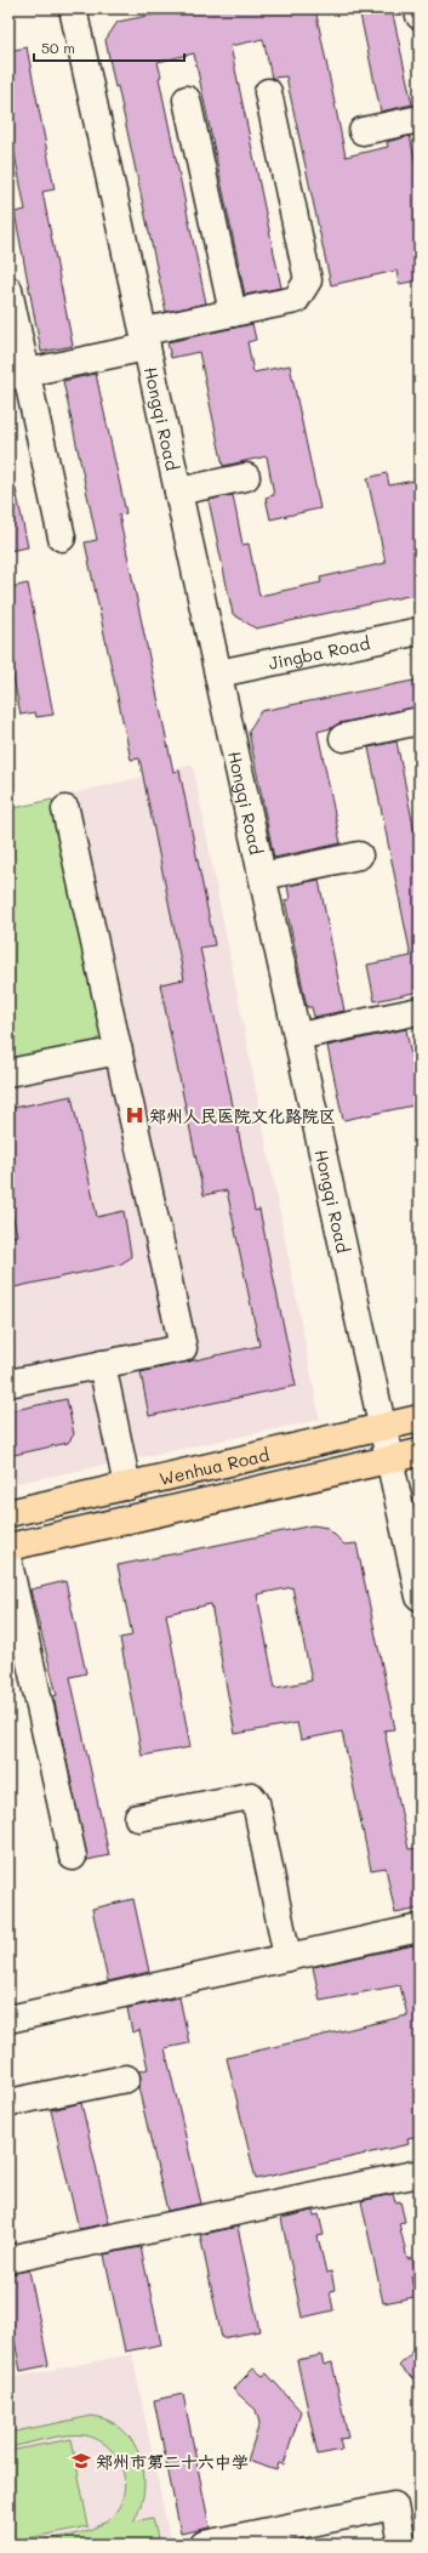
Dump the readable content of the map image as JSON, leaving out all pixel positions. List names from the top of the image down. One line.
{"streets":{"main road":["Wenhua Road"],"street":["Hongqi Road","Jingba Road"]},"crossings":[["Hongqi Road","Jingba Road"],["Hongqi Road","Wenhua Road"]],"places":{"hospital":["郑州人民医院文化路院区"],"school or university":["郑州市第二十六中学"]},"scale_bar":"50 m"}
